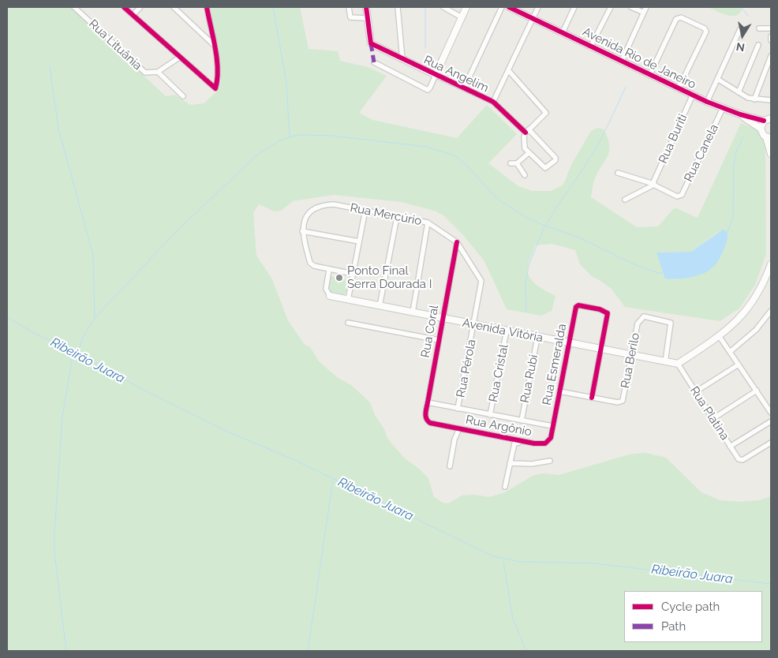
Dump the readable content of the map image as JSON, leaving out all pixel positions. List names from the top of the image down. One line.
{"streets":{"street":["Rua Lituânia","Avenida Rio de Janeiro","Rua Angelim","Rua Buriti","Rua Canela","Rua Mercúrio","Avenida Vitória","Rua Coral","Rua Berilo","Rua Esmeralda","Rua Pérola","Rua Cristal","Rua Rubi","Rua Platina","Rua Argônio"]},"crossings":[["Avenida Rio de Janeiro","Rua Buriti"],["Avenida Rio de Janeiro","Rua Canela"],["Rua Buriti","Rua Canela"],["Rua Mercúrio","Rua Coral"],["Rua Mercúrio","Rua Pérola"],["Avenida Vitória","Rua Coral"],["Avenida Vitória","Rua Berilo"],["Avenida Vitória","Rua Esmeralda"],["Avenida Vitória","Rua Pérola"],["Avenida Vitória","Rua Cristal"],["Avenida Vitória","Rua Rubi"],["Avenida Vitória","Rua Platina"],["Rua Coral","Rua Argônio"],["Rua Esmeralda","Rua Argônio"]],"water":["Ribeirão Juara"],"places":["Ponto Final Serra Dourada I"],"legend":["Cycle path","Path"],"north":"bottom"}
